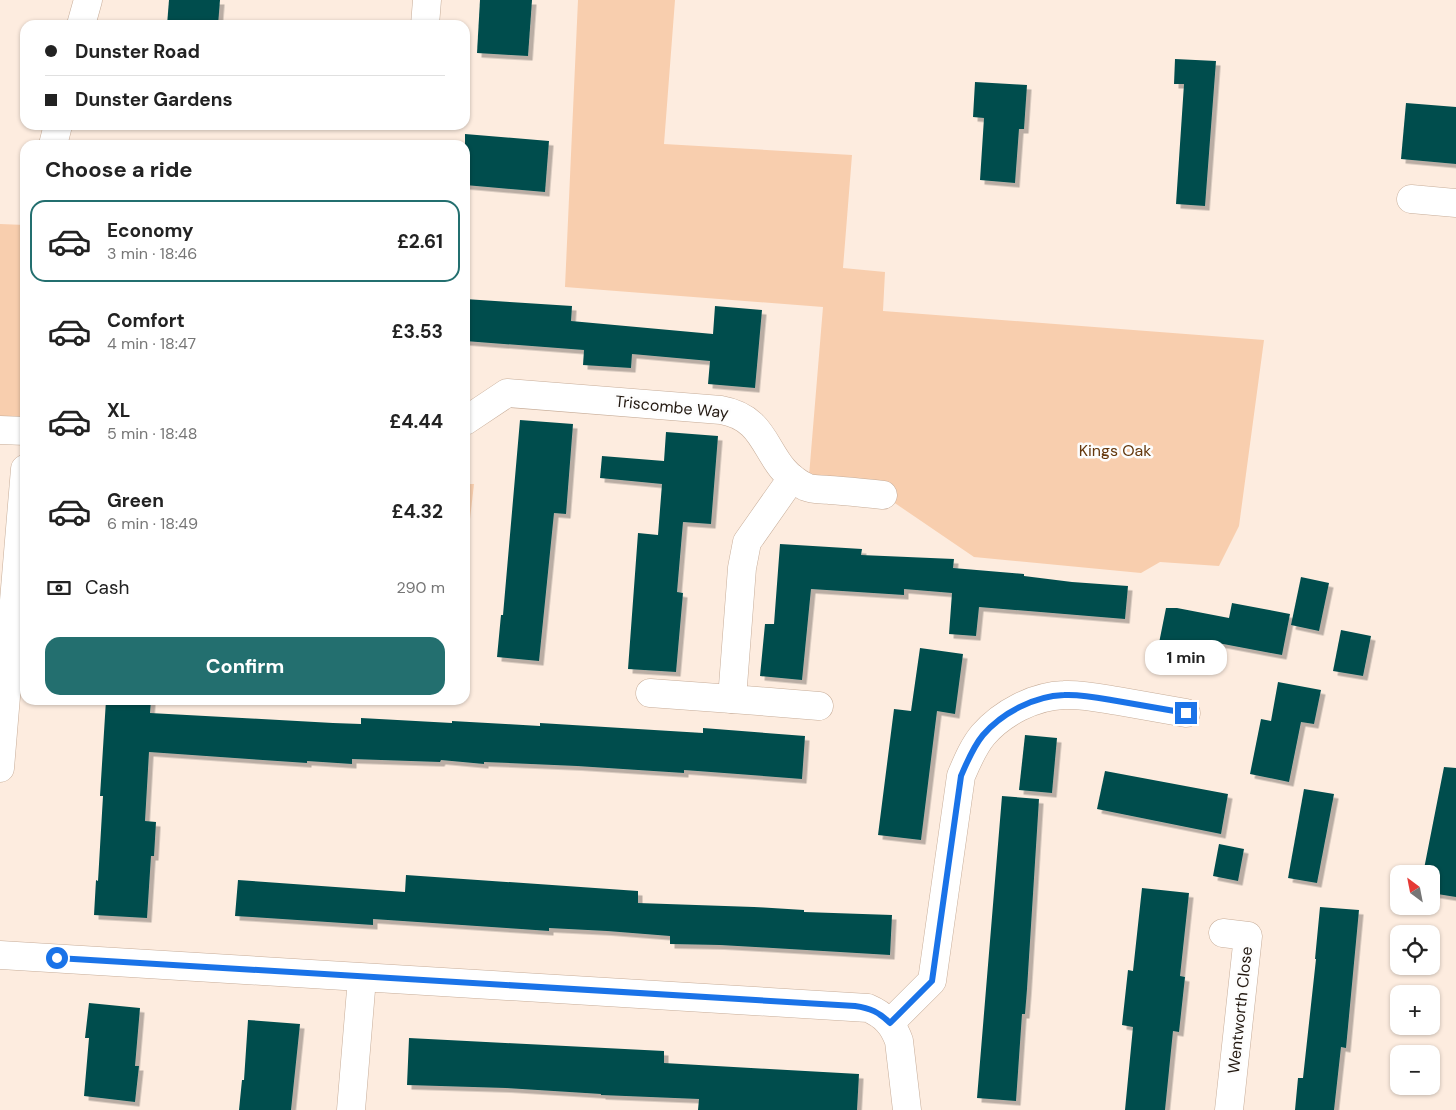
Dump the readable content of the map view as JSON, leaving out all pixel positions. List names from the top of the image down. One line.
{"streets":{"street":["Triscombe Way","Wentworth Close"]},"parks":["Kings Oak"],"north":"top left","page":{"banner":["Dunster Road","Dunster Gardens"],"heading":"Choose a ride","list":[{"name":"Economy","note":"3 min · 18:46","value":"£2.61"},{"name":"Comfort","note":"4 min · 18:47","value":"£3.53"},{"name":"XL","note":"5 min · 18:48","value":"£4.44"},{"name":"Green","note":"6 min · 18:49","value":"£4.32"}],"pay":["Cash","290 m"],"buttons":"Confirm","bubble":"1 min","map_buttons":["+","−"]}}
